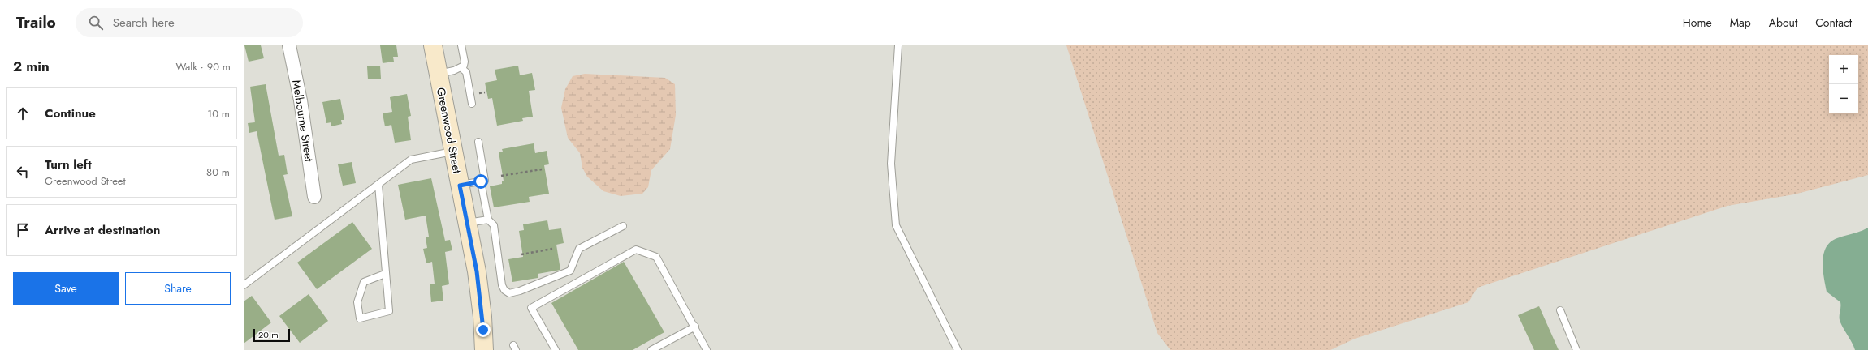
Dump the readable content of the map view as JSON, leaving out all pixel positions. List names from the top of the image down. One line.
{"streets":{"main road":["Greenwood Street"],"street":["Melbourne Street"]},"scale_bar":"20 m","page":{"header":"Trailo","search":"Search here","nav":["Home","Map","About","Contact"],"heading":["2 min","Walk · 90 m"],"map_buttons":["+","−"],"list":[["Continue","10 m"],["Turn left","Greenwood Street","80 m"],"Arrive at destination"],"buttons":["Save","Share"],"scale":"20 m"}}
